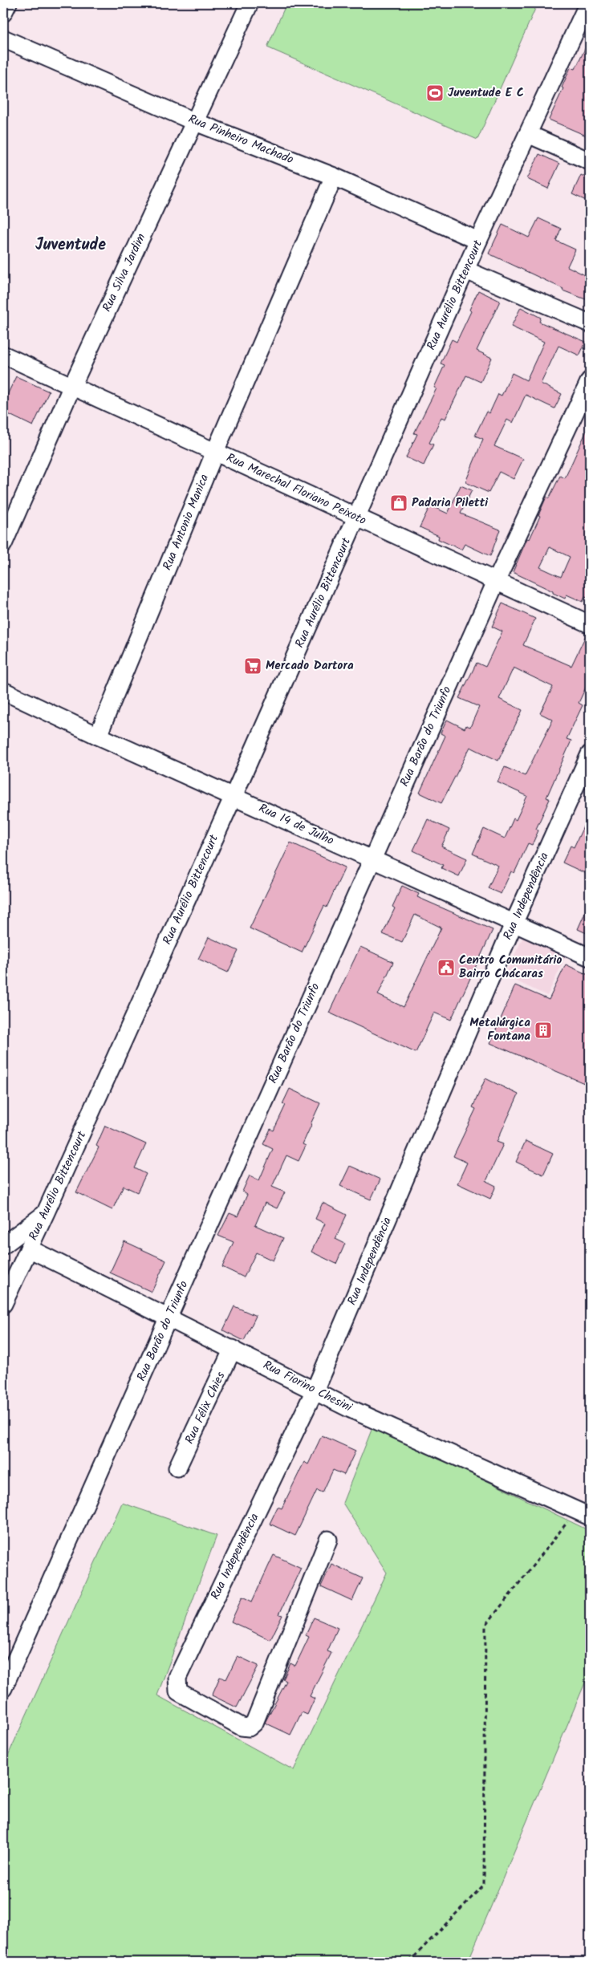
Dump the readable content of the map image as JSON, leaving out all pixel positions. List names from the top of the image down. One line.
{"streets":{"street":["Rua Pinheiro Machado","Rua Silva Jardim","Rua Aurélio Bittencourt","Rua Marechal Floriano Peixoto","Rua Antonio Manica","Rua Barão do Triunfo","Rua 14 de Julho","Rua Independência","Rua Fiorino Chesini","Rua Félix Chies"]},"crossings":[["Rua Pinheiro Machado","Rua Silva Jardim"],["Rua Pinheiro Machado","Rua Aurélio Bittencourt"],["Rua Pinheiro Machado","Rua Antonio Manica"],["Rua Silva Jardim","Rua Marechal Floriano Peixoto"],["Rua Aurélio Bittencourt","Rua Marechal Floriano Peixoto"],["Rua Aurélio Bittencourt","Rua 14 de Julho"],["Rua Aurélio Bittencourt","Rua Fiorino Chesini"],["Rua Marechal Floriano Peixoto","Rua Antonio Manica"],["Rua Marechal Floriano Peixoto","Rua Barão do Triunfo"],["Rua Antonio Manica","Rua 14 de Julho"],["Rua Barão do Triunfo","Rua 14 de Julho"],["Rua Barão do Triunfo","Rua Fiorino Chesini"],["Rua 14 de Julho","Rua Independência"],["Rua Independência","Rua Fiorino Chesini"],["Rua Fiorino Chesini","Rua Félix Chies"]],"districts":["Juventude"],"places":{"sports":["Juventude E C"],"shop":["Padaria Piletti"],"supermarket":["Mercado Dartora"],"public building":["Centro Comunitário Bairro Chácaras"],"building":["Metalúrgica Fontana"]}}
